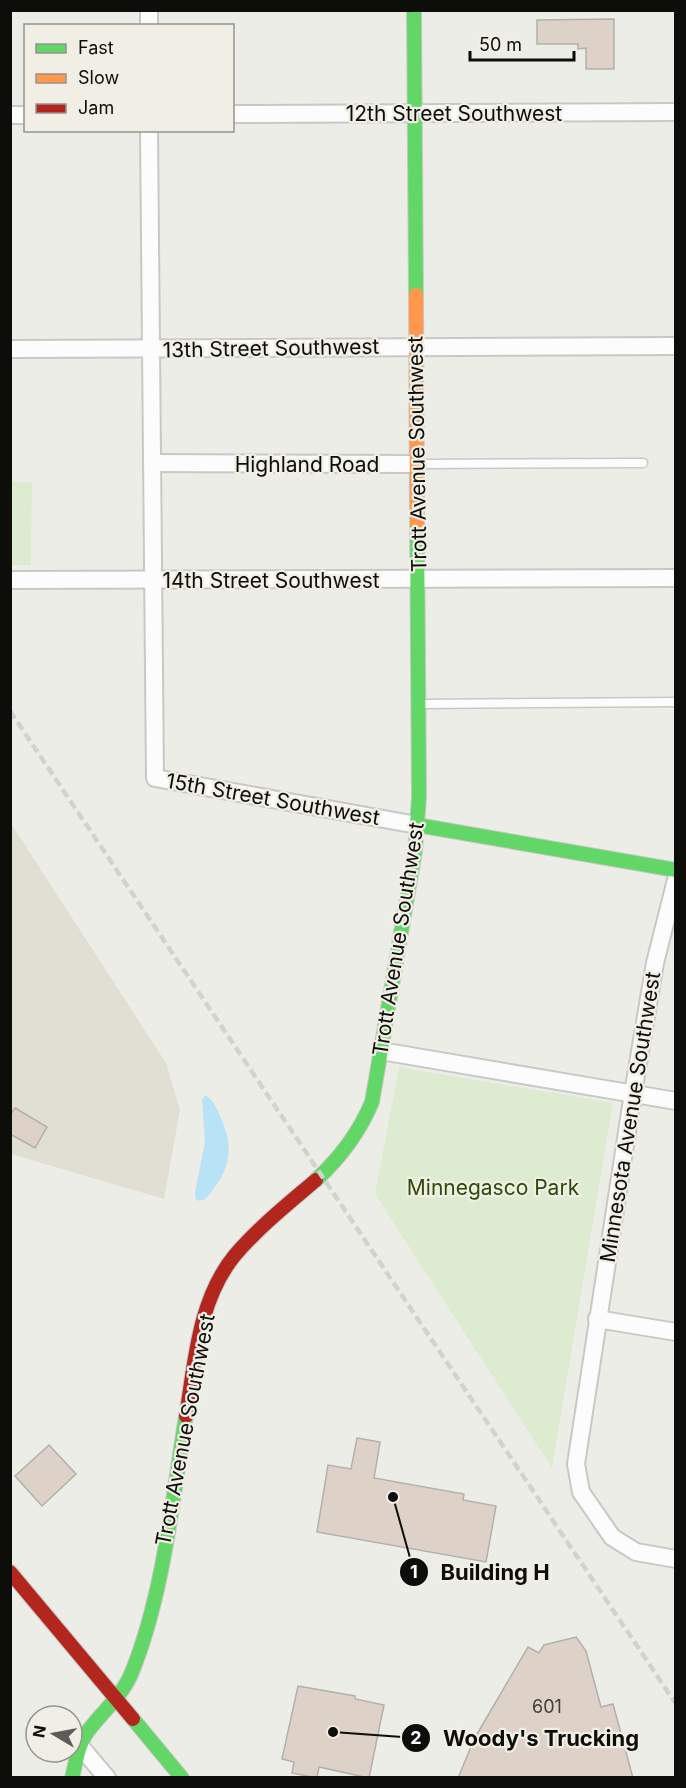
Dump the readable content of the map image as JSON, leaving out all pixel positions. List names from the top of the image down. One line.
{"streets":{"street":["12th Street Southwest","13th Street Southwest","Trott Avenue Southwest","Highland Road","14th Street Southwest","15th Street Southwest","Minnesota Avenue Southwest"]},"crossings":[["12th Street Southwest","Trott Avenue Southwest"],["13th Street Southwest","Trott Avenue Southwest"],["Trott Avenue Southwest","Highland Road"],["Trott Avenue Southwest","14th Street Southwest"],["Trott Avenue Southwest","15th Street Southwest"],["14th Street Southwest","15th Street Southwest"]],"parks":["Minnegasco Park"],"places":["Building H","Woody's Trucking"],"house_numbers":["601"],"legend":["Fast","Slow","Jam"],"scale_bar":"50 m","north":"left"}
